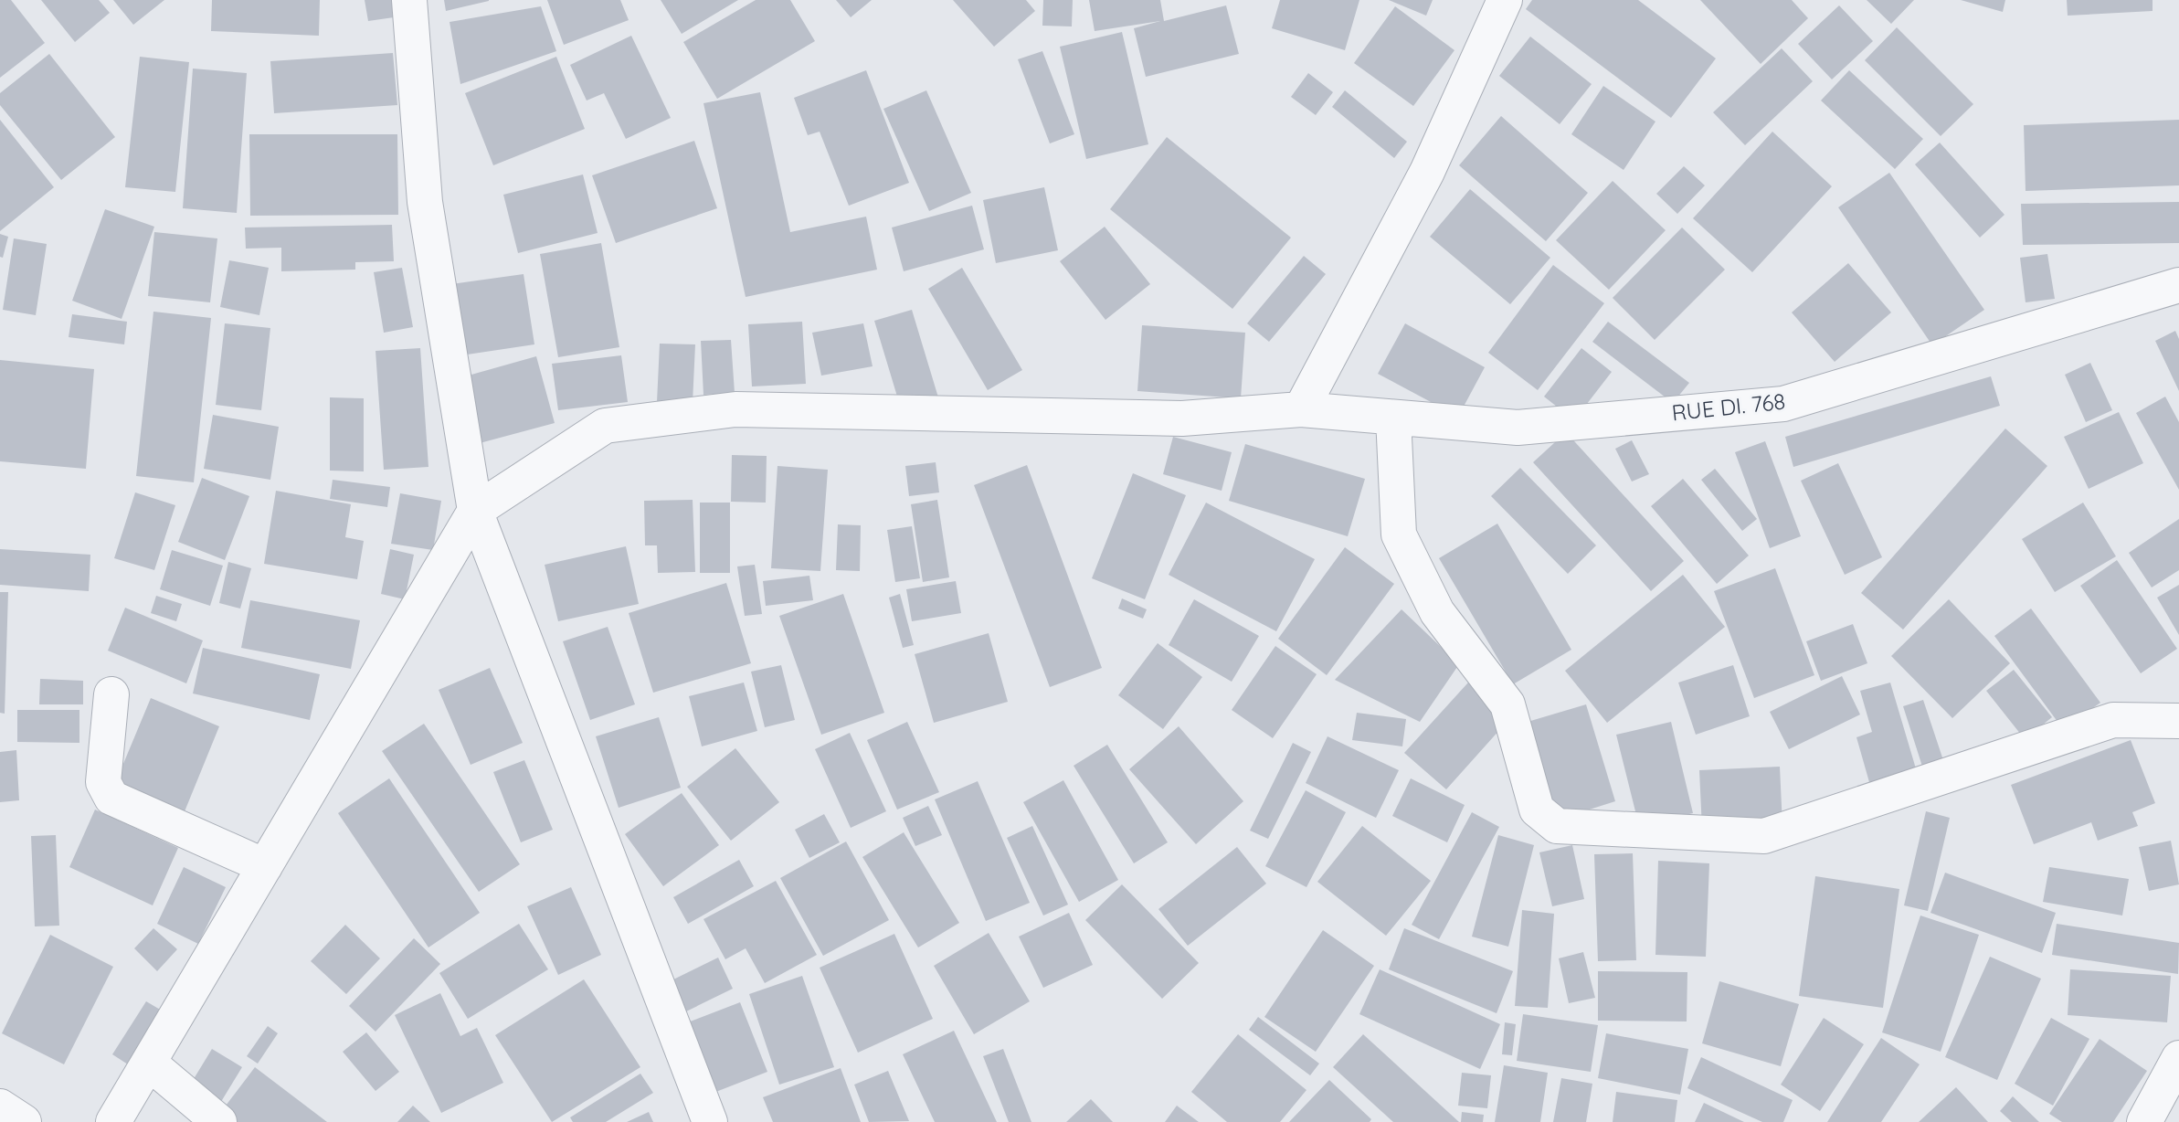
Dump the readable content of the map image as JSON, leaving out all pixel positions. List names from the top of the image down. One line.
{"streets":{"street":["RUE DI. 768"]}}
